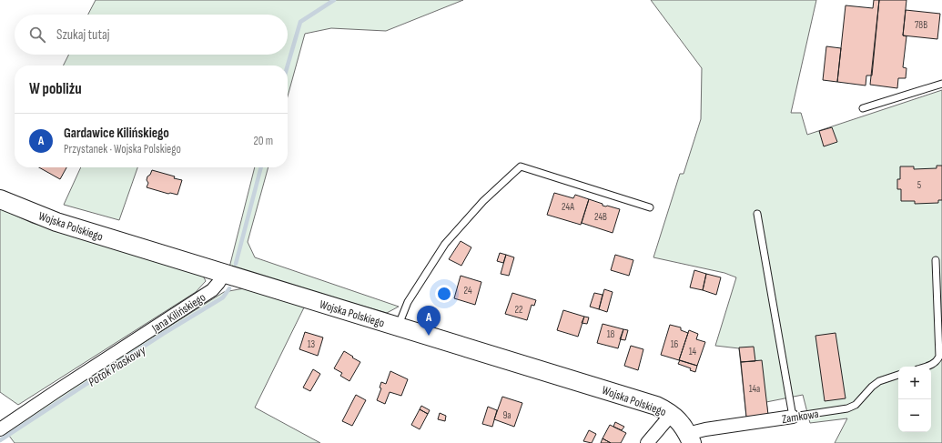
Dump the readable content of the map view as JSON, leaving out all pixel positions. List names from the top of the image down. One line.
{"streets":{"street":["Wojska Polskiego","Jana Kilińskiego","Zamkowa"]},"crossings":[["Wojska Polskiego","Jana Kilińskiego"],["Wojska Polskiego","Zamkowa"]],"water":["Potok Piaskowy"],"house_numbers":["78B","5","24A","24B","24","22","18","13","16","14","14a","9a"],"page":{"search":"Szukaj tutaj","heading":"W pobliżu","list":[{"mark":"A","name":"Gardawice Kilińskiego","note":"Przystanek · Wojska Polskiego","value":"20 m"}],"pins":"A","map_buttons":["+","−"]}}
